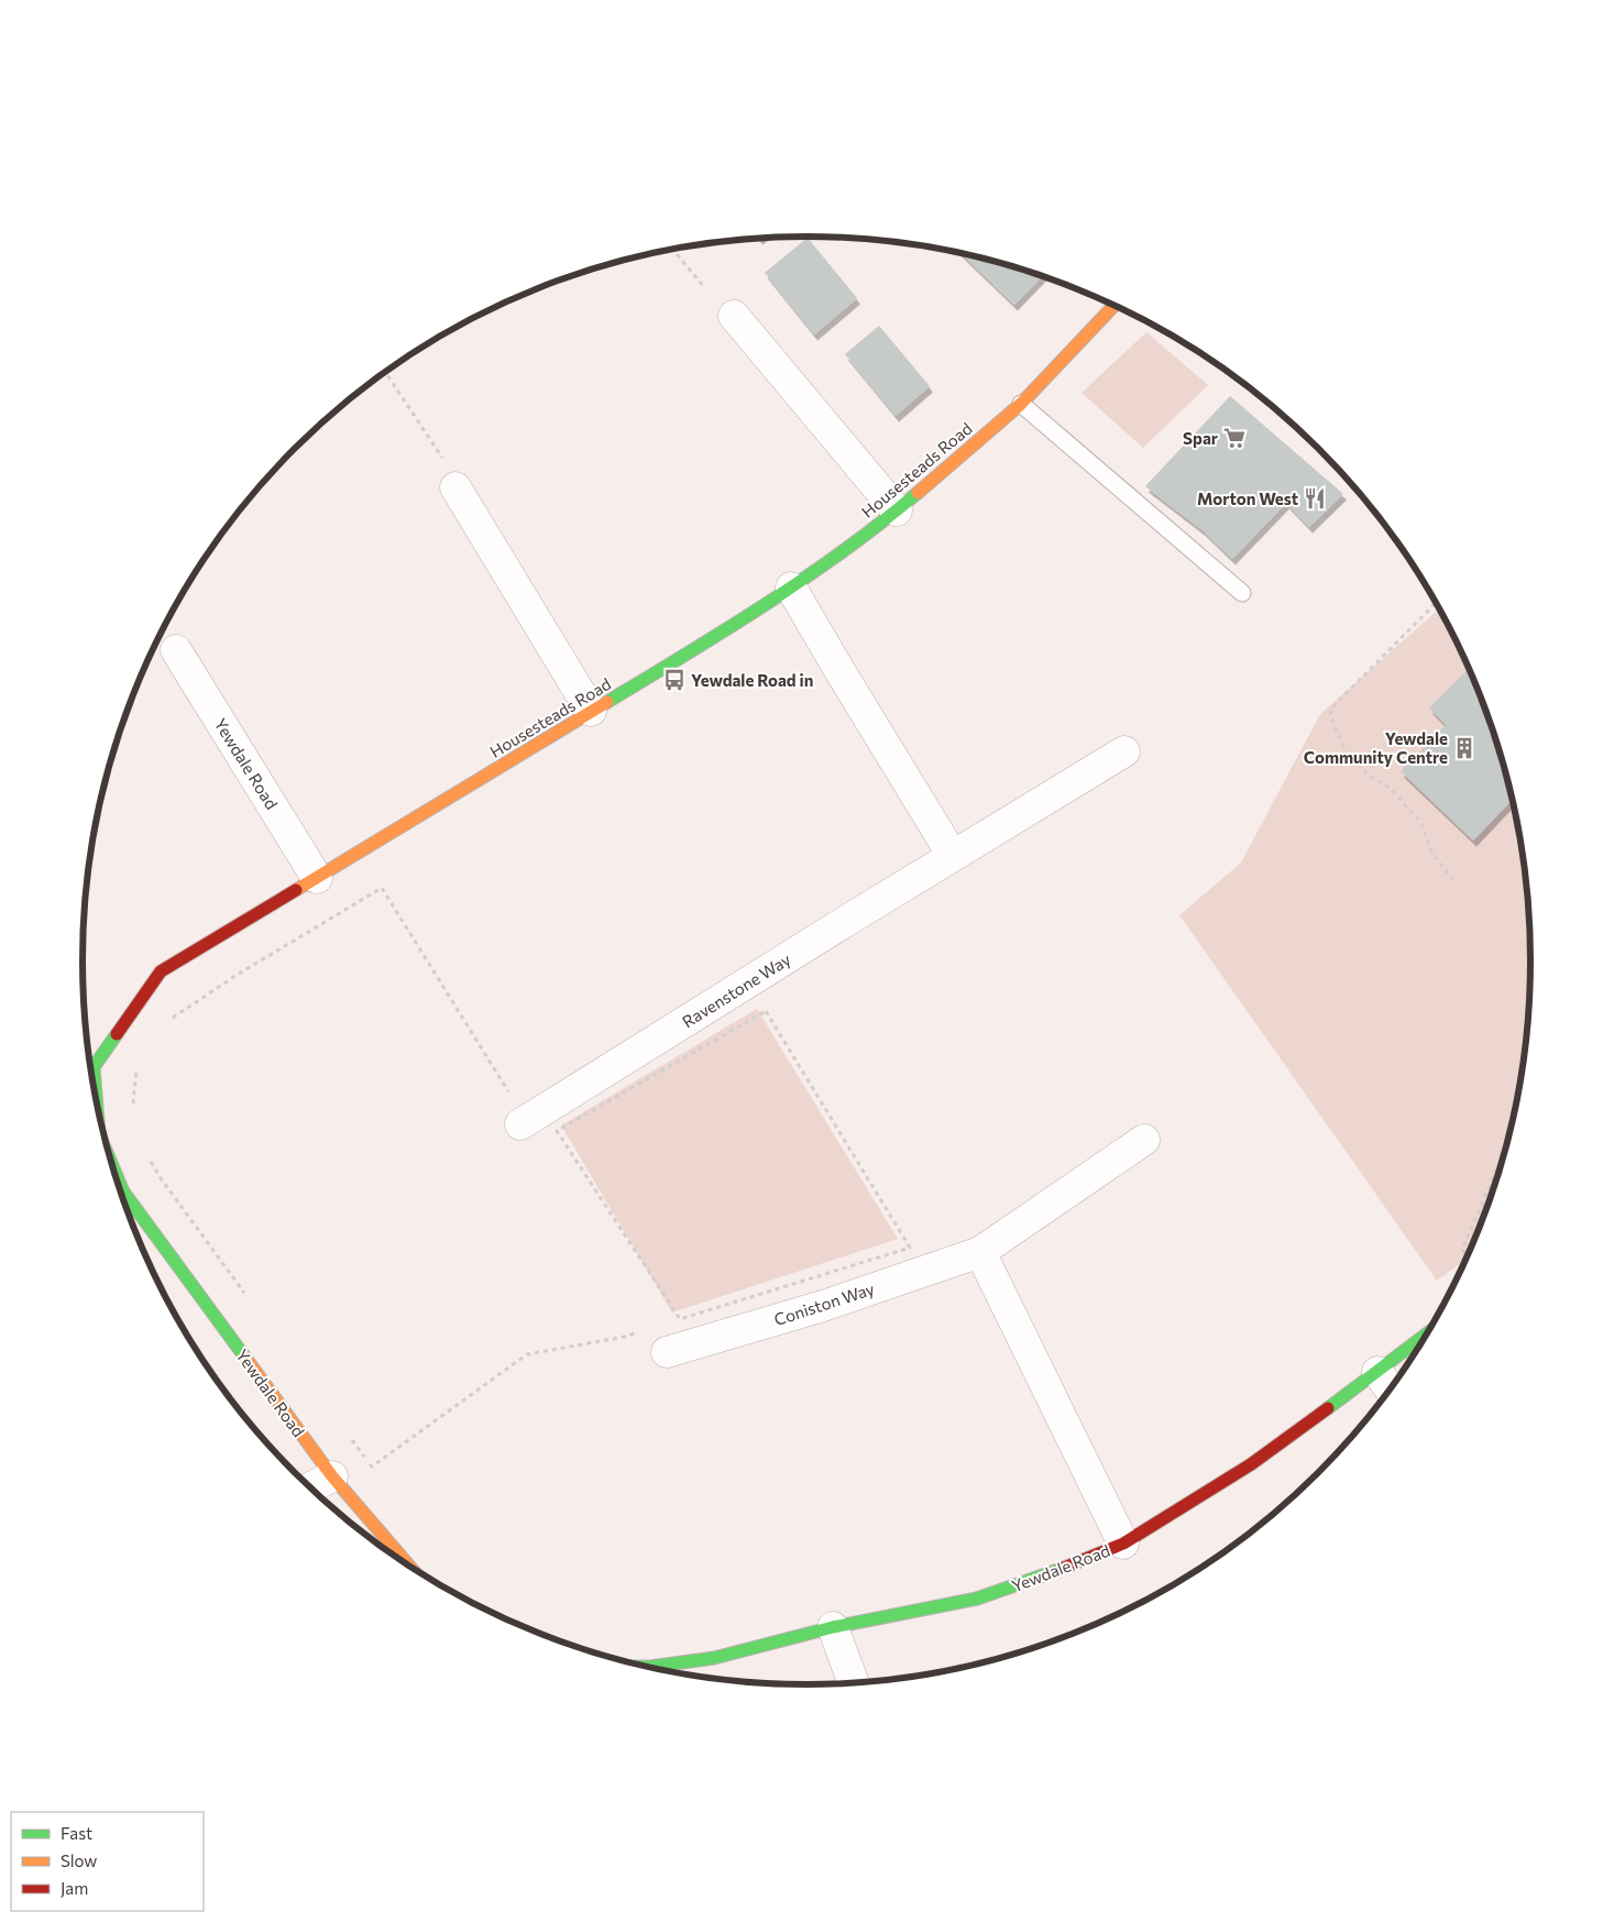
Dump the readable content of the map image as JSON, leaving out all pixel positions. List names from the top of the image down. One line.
{"streets":{"street":["Housesteads Road","Yewdale Road","Ravenstone Way","Coniston Way"]},"crossings":[["Housesteads Road","Yewdale Road"]],"places":{"supermarket":["Spar"],"restaurant":["Morton West"],"bus stop":["Yewdale Road in"],"building":["Yewdale Community Centre"]},"legend":["Fast","Slow","Jam"]}
